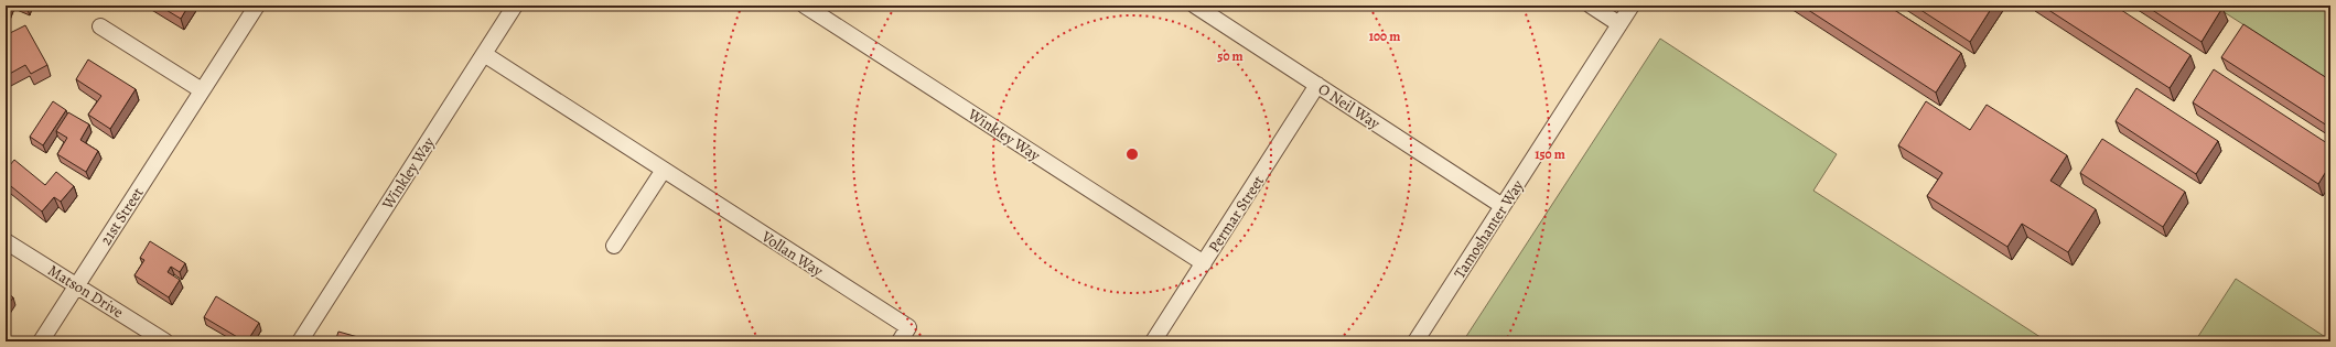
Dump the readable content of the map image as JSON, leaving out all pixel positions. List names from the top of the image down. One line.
{"streets":{"street":["O Neil Way","Winkley Way","Permar Street","21st Street","Tamoshanter Way","Vollan Way","Matson Drive"]},"crossings":[["O Neil Way","Permar Street"],["O Neil Way","Tamoshanter Way"],["Winkley Way","Permar Street"],["Winkley Way","Vollan Way"],["21st Street","Matson Drive"]],"rings":["100 m","50 m","150 m"]}
